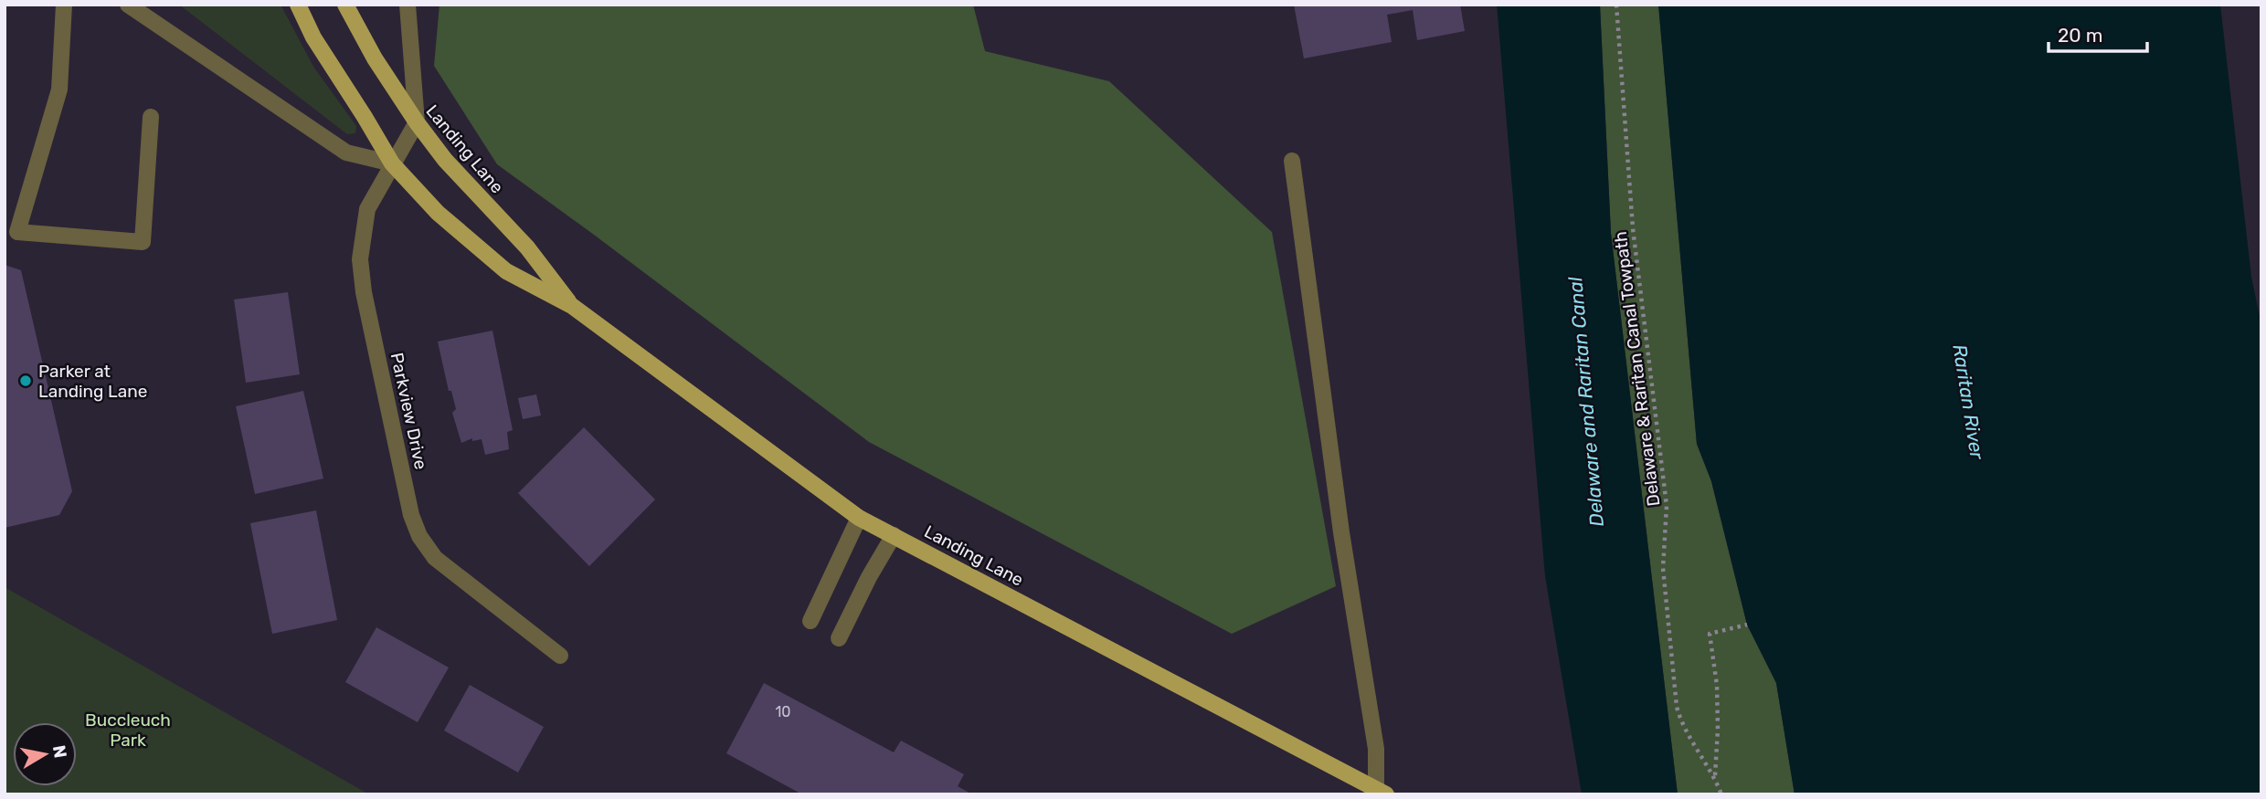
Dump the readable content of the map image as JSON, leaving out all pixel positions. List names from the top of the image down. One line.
{"streets":{"main road":["Landing Lane"],"street":["Parkview Drive"],"path":["Delaware & Raritan Canal Towpath"]},"crossings":[["Landing Lane","Parkview Drive"]],"water":["Delaware and Raritan Canal","Raritan River"],"parks":["Buccleuch Park"],"places":["Parker at Landing Lane"],"house_numbers":["10"],"scale_bar":"20 m","north":"right"}
